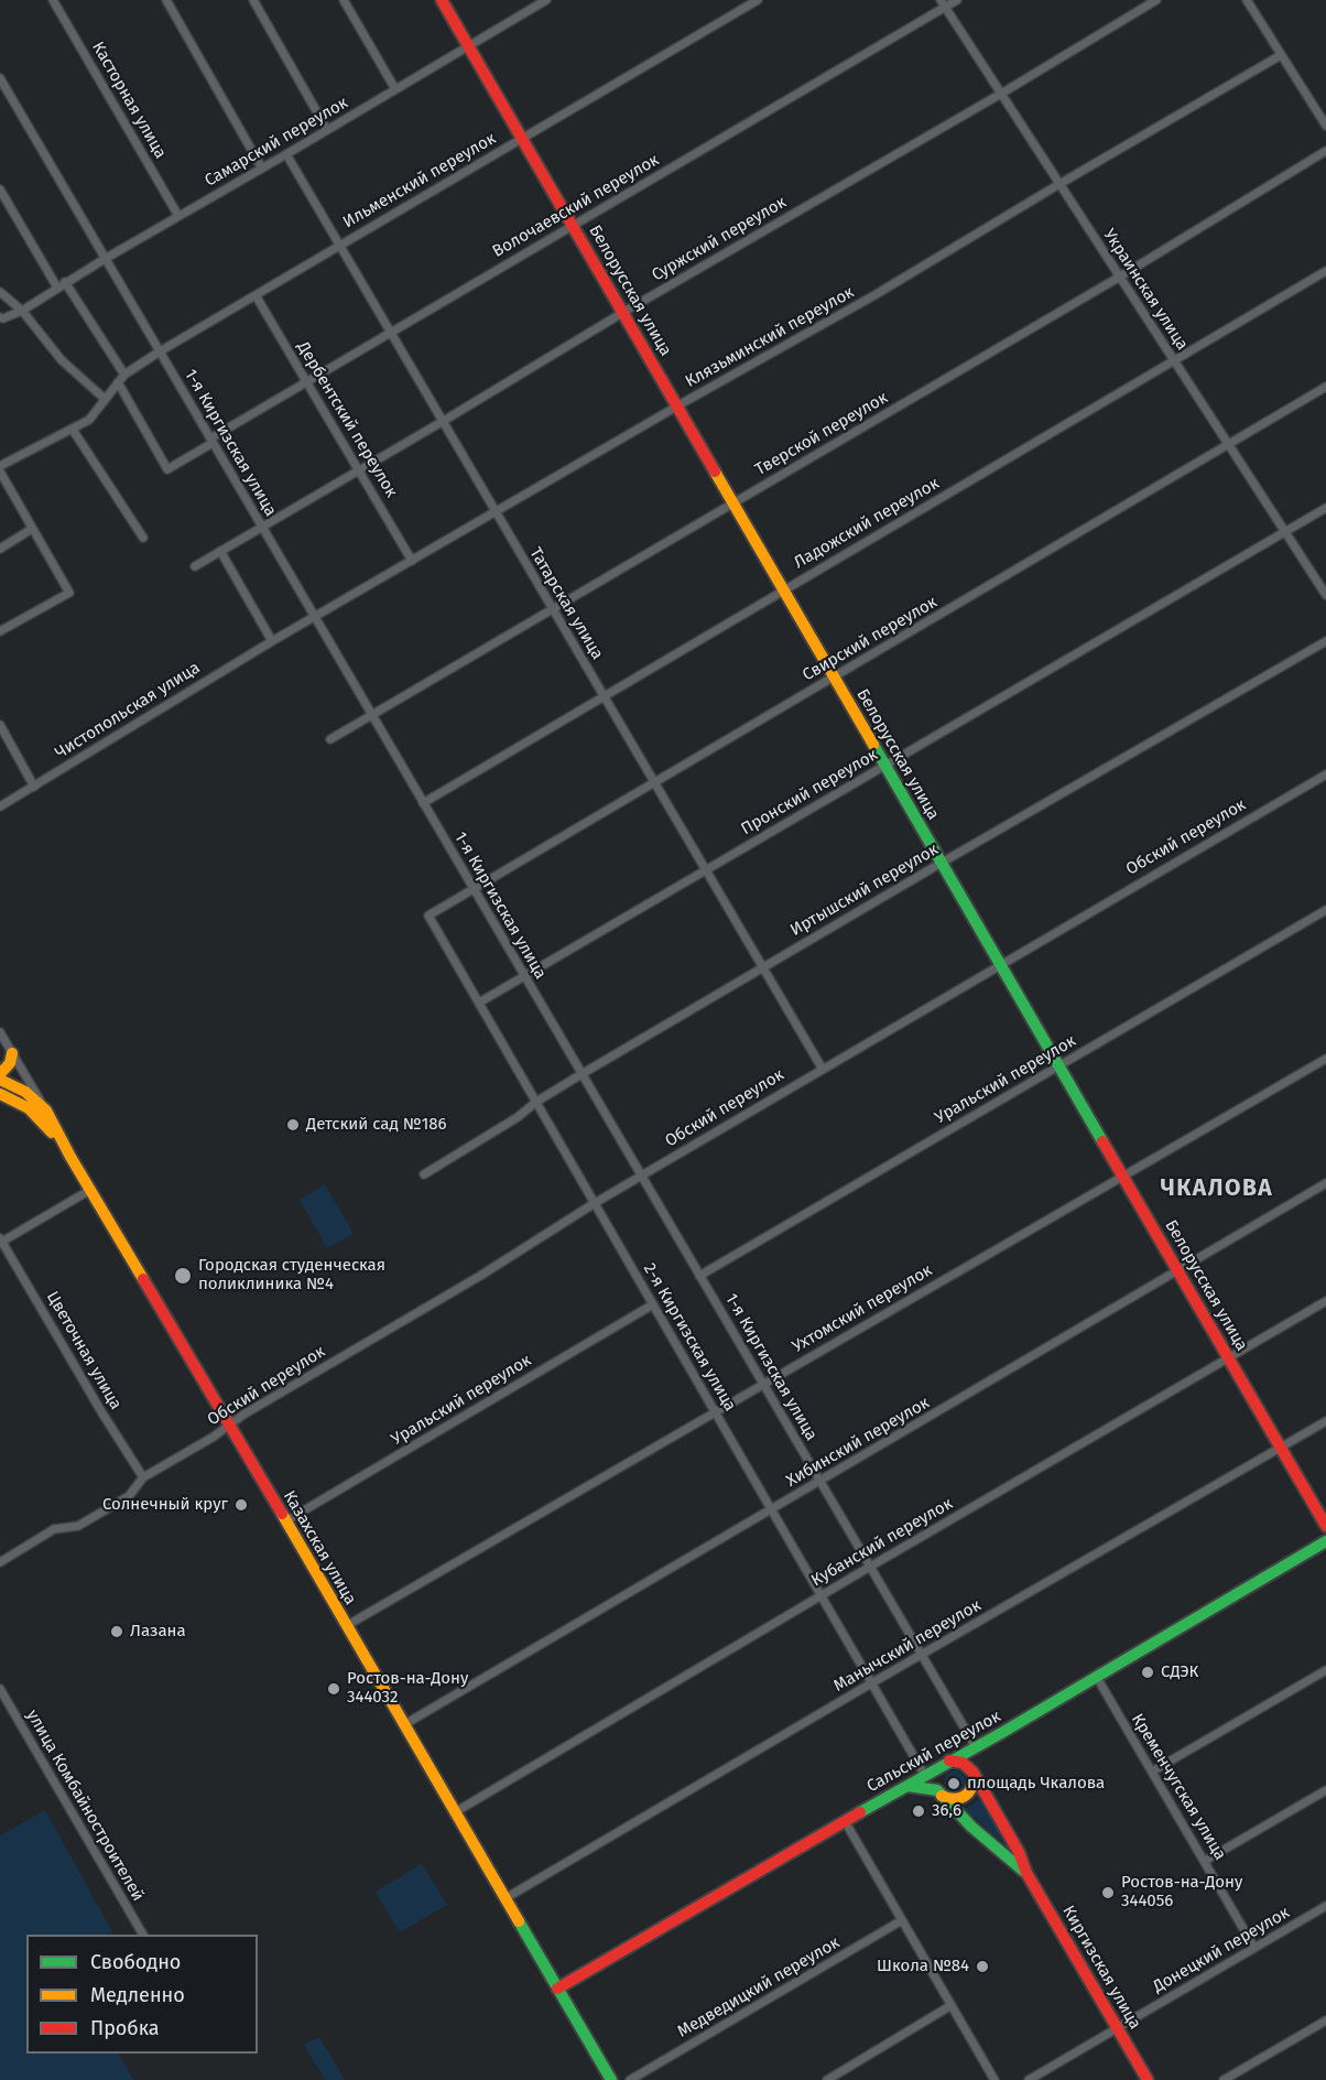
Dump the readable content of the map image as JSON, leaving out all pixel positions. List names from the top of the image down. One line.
{"streets":{"main road":["Белорусская улица","Казахская улица","Сальский переулок","Киргизская улица"],"street":["Касторная улица","Самарский переулок","Ильменский переулок","Волочаевский переулок","Суржский переулок","Украинская улица","Клязьминский переулок","Дербентский переулок","Тверской переулок","1-я Киргизская улица","Ладожский переулок","Татарская улица","Свирский переулок","Чистопольская улица","Пронский переулок","Обский переулок","Иртышский переулок","Уральский переулок","Ухтомский переулок","2-я Киргизская улица","Цветочная улица","Хибинский переулок","Кубанский переулок","Манычский переулок","Кременчугская улица","улица Комбайностроителей","Донецкий переулок","Медведицкий переулок"]},"crossings":[["Касторная улица","Самарский переулок"],["Самарский переулок","Белорусская улица"],["Самарский переулок","1-я Киргизская улица"],["Самарский переулок","Татарская улица"],["Ильменский переулок","Волочаевский переулок"],["Ильменский переулок","Белорусская улица"],["Ильменский переулок","Дербентский переулок"],["Ильменский переулок","1-я Киргизская улица"],["Ильменский переулок","Татарская улица"],["Волочаевский переулок","Украинская улица"],["Волочаевский переулок","Белорусская улица"],["Волочаевский переулок","Дербентский переулок"],["Волочаевский переулок","1-я Киргизская улица"],["Волочаевский переулок","Татарская улица"],["Суржский переулок","Украинская улица"],["Суржский переулок","Белорусская улица"],["Суржский переулок","Дербентский переулок"],["Суржский переулок","1-я Киргизская улица"],["Суржский переулок","Татарская улица"],["Украинская улица","Клязьминский переулок"],["Украинская улица","Тверской переулок"],["Украинская улица","Ладожский переулок"],["Украинская улица","Свирский переулок"],["Украинская улица","Пронский переулок"],["Белорусская улица","Клязьминский переулок"],["Белорусская улица","Тверской переулок"],["Белорусская улица","Ладожский переулок"],["Белорусская улица","Свирский переулок"],["Белорусская улица","Пронский переулок"],["Белорусская улица","Обский переулок"],["Белорусская улица","Иртышский переулок"],["Белорусская улица","Уральский переулок"],["Белорусская улица","Ухтомский переулок"],["Белорусская улица","Хибинский переулок"],["Белорусская улица","Кубанский переулок"],["Белорусская улица","Манычский переулок"],["Клязьминский переулок","Дербентский переулок"],["Клязьминский переулок","1-я Киргизская улица"],["Клязьминский переулок","Татарская улица"],["Клязьминский переулок","Чистопольская улица"],["Тверской переулок","1-я Киргизская улица"],["Тверской переулок","Татарская улица"],["1-я Киргизская улица","Ладожский переулок"],["1-я Киргизская улица","Свирский переулок"],["1-я Киргизская улица","Пронский переулок"],["1-я Киргизская улица","Обский переулок"],["1-я Киргизская улица","Иртышский переулок"],["1-я Киргизская улица","Уральский переулок"],["1-я Киргизская улица","Ухтомский переулок"],["1-я Киргизская улица","Хибинский переулок"],["1-я Киргизская улица","Кубанский переулок"],["1-я Киргизская улица","Манычский переулок"],["1-я Киргизская улица","Сальский переулок"],["Ладожский переулок","Татарская улица"],["Татарская улица","Свирский переулок"],["Татарская улица","Пронский переулок"],["Татарская улица","Обский переулок"],["Татарская улица","Иртышский переулок"],["Свирский переулок","2-я Киргизская улица"],["Пронский переулок","2-я Киргизская улица"],["Обский переулок","2-я Киргизская улица"],["Обский переулок","Цветочная улица"],["Обский переулок","Казахская улица"],["Иртышский переулок","2-я Киргизская улица"],["Уральский переулок","2-я Киргизская улица"],["Уральский переулок","Казахская улица"],["Ухтомский переулок","2-я Киргизская улица"],["Ухтомский переулок","Казахская улица"],["2-я Киргизская улица","Хибинский переулок"],["2-я Киргизская улица","Кубанский переулок"],["2-я Киргизская улица","Манычский переулок"],["2-я Киргизская улица","Сальский переулок"],["Хибинский переулок","Казахская улица"],["Кубанский переулок","Казахская улица"],["Казахская улица","Манычский переулок"],["Казахская улица","Сальский переулок"],["Сальский переулок","Кременчугская улица"],["Сальский переулок","Киргизская улица"],["Кременчугская улица","Донецкий переулок"],["Донецкий переулок","Киргизская улица"]],"districts":["ЧКАЛОВА"],"places":["Детский сад №186","Городская студенческая поликлиника №4","Солнечный круг","Лазана","СДЭК","Ростов-на-Дону 344032","площадь Чкалова","36,6","Ростов-на-Дону 344056","Школа №84"],"legend":["Свободно","Медленно","Пробка"]}
